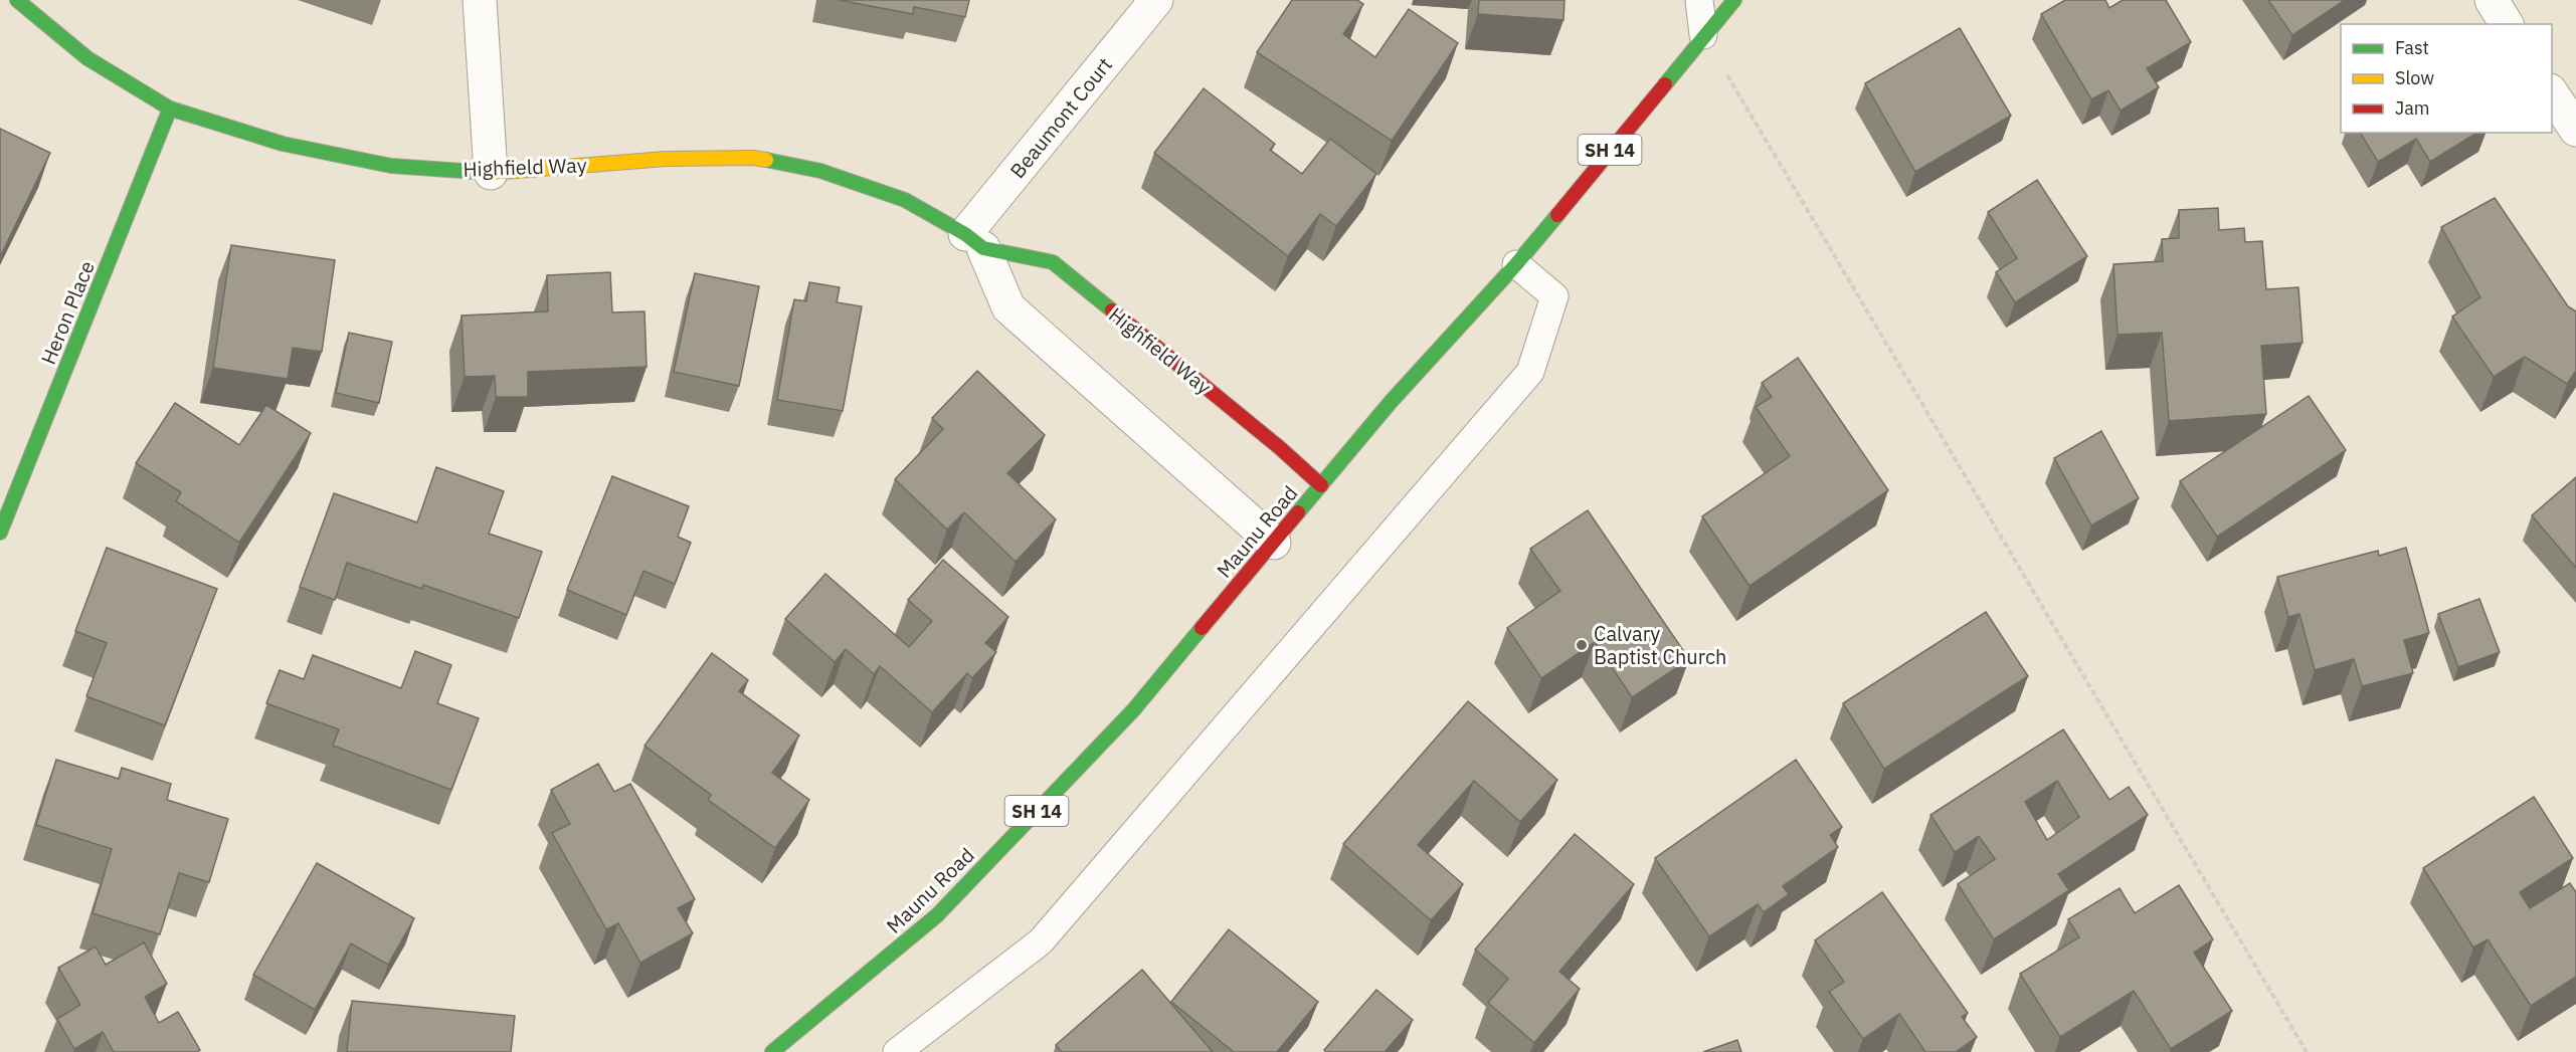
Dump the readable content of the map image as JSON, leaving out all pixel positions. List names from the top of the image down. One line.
{"streets":{"street":["Beaumont Court","SH 14","Highfield Way","Heron Place","Maunu Road"]},"crossings":[["Beaumont Court","Highfield Way"],["Highfield Way","Heron Place"],["Highfield Way","Maunu Road"]],"places":["Calvary Baptist Church"],"legend":["Fast","Slow","Jam"]}
